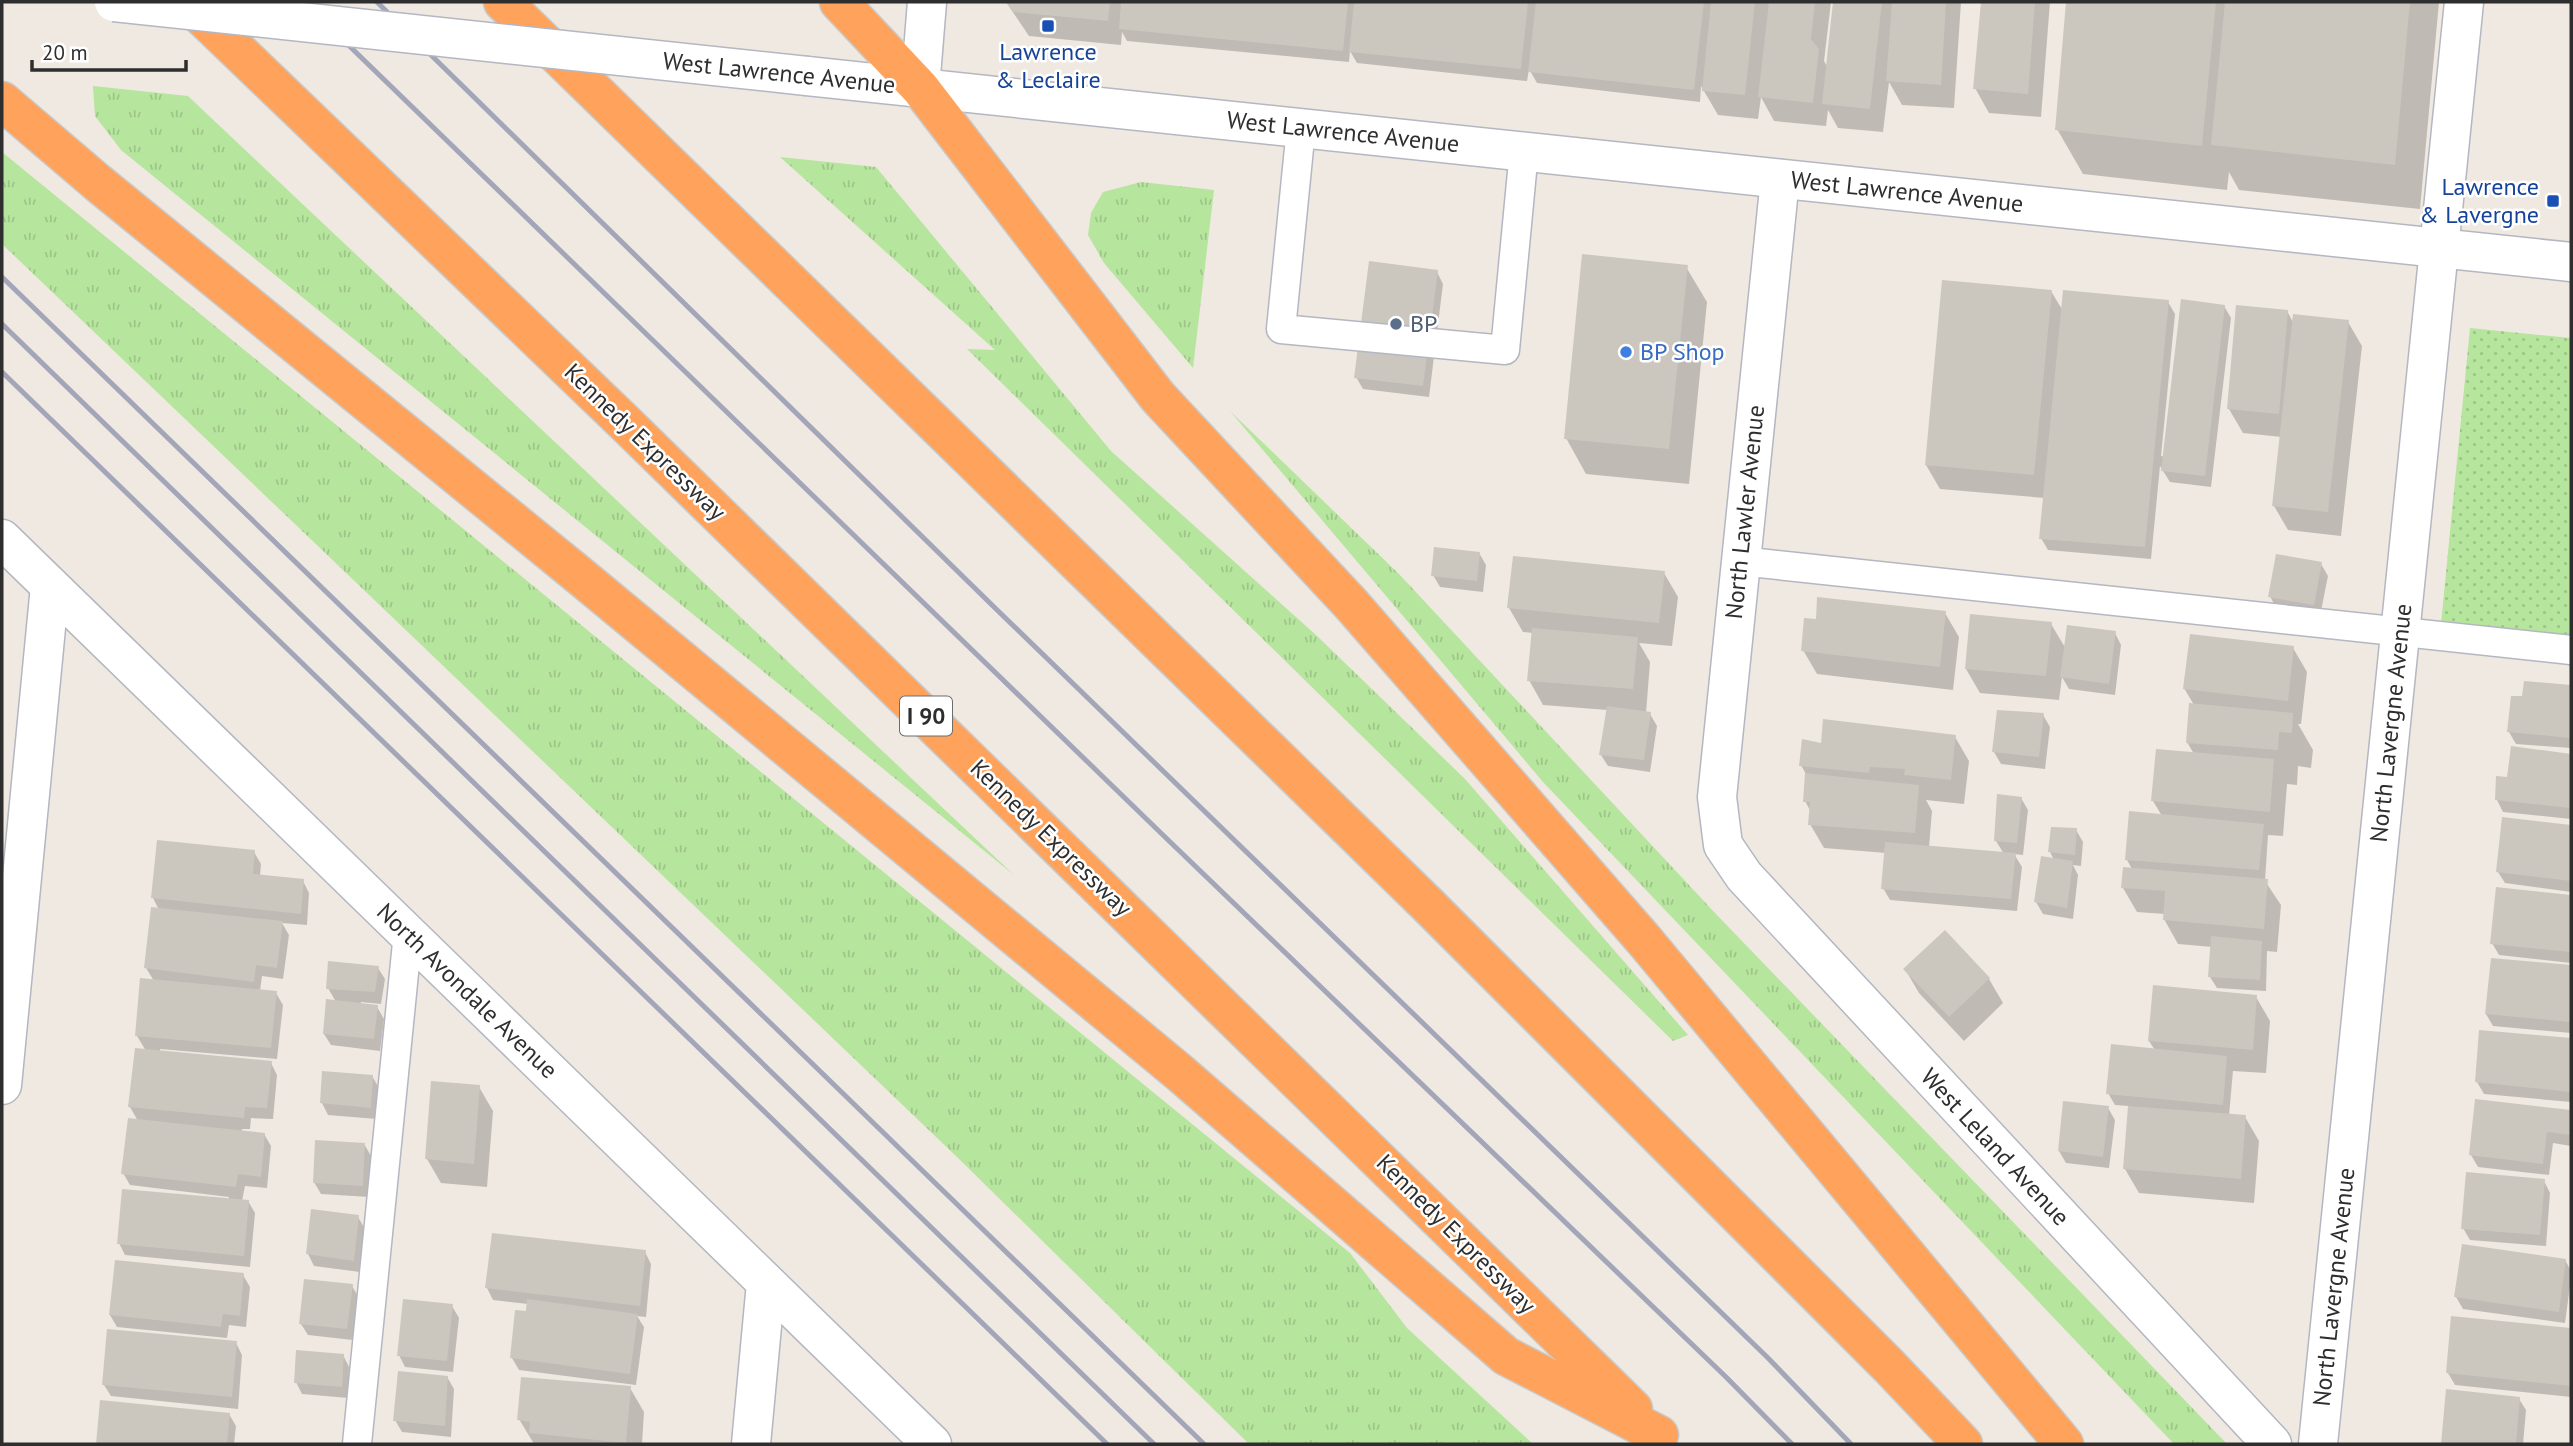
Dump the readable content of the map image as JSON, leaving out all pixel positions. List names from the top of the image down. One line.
{"streets":{"highway":["Kennedy Expressway","I 90"],"street":["West Lawrence Avenue","North Lawler Avenue","North Lavergne Avenue","North Avondale Avenue","West Leland Avenue"]},"crossings":[["West Lawrence Avenue","North Lawler Avenue"],["West Lawrence Avenue","North Lavergne Avenue"],["North Lawler Avenue","West Leland Avenue"]],"places":{"transit":["Lawrence & Leclaire","Lawrence & Lavergne"],"other":["BP","BP Shop"]},"scale_bar":"20 m"}
